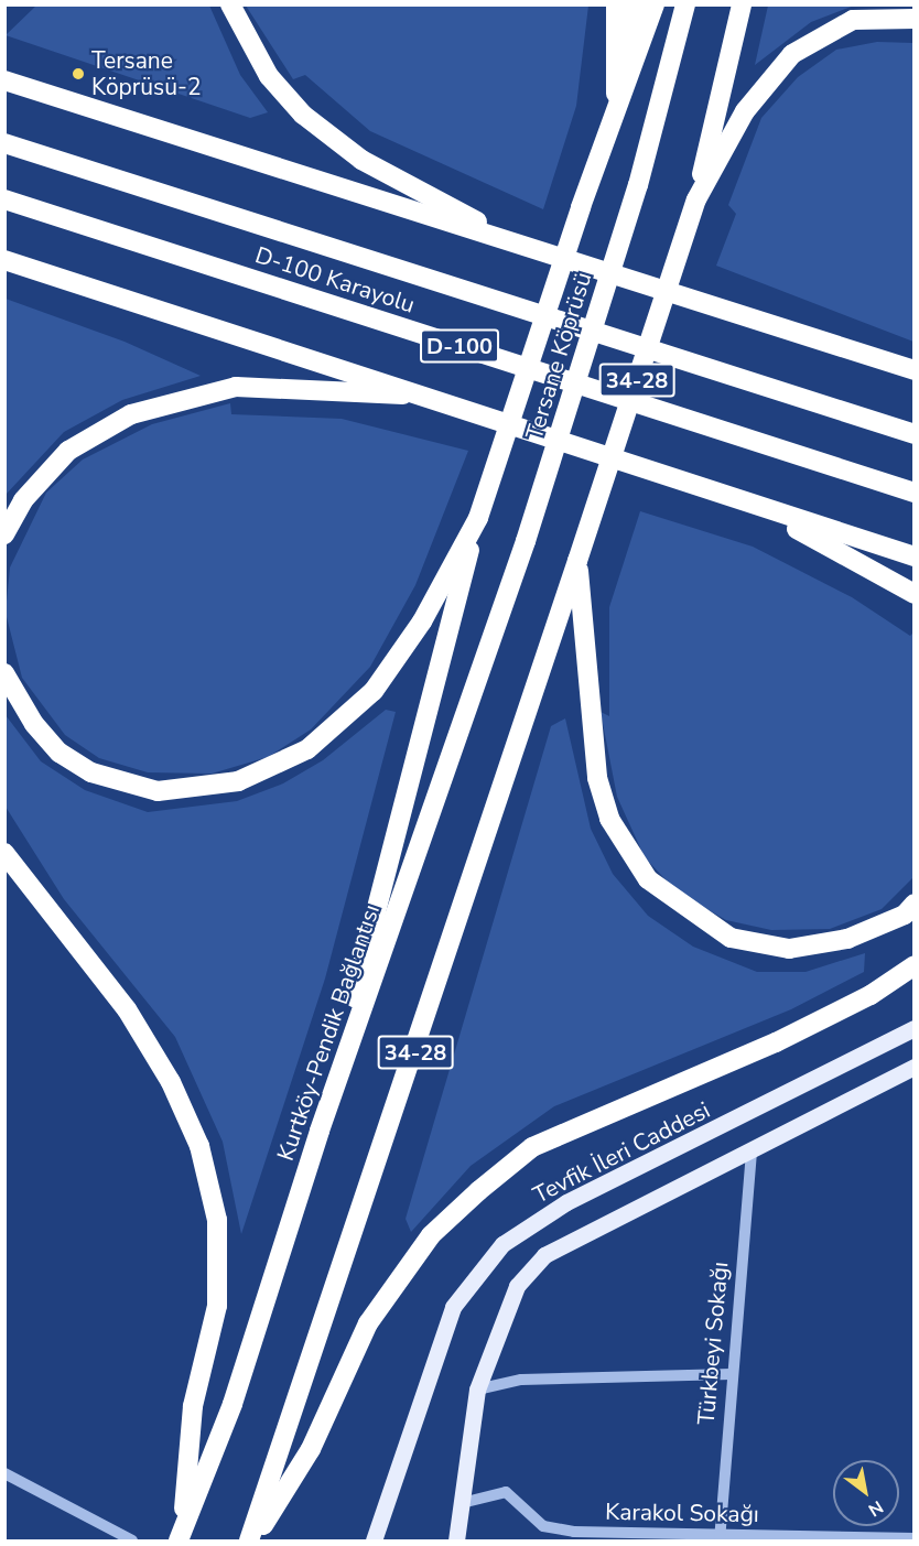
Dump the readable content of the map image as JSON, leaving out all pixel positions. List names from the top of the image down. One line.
{"streets":{"highway":["D-100 Karayolu","D-100","Tersane Köprüsü","34-28","Kurtköy-Pendik Bağlantısı"],"main road":["Tevfik İleri Caddesi"],"street":["Türkbeyi Sokağı","Karakol Sokağı"]},"crossings":[["Tersane Köprüsü","Kurtköy-Pendik Bağlantısı"],["Türkbeyi Sokağı","Karakol Sokağı"]],"places":["Tersane Köprüsü-2"],"north":"bottom right"}
